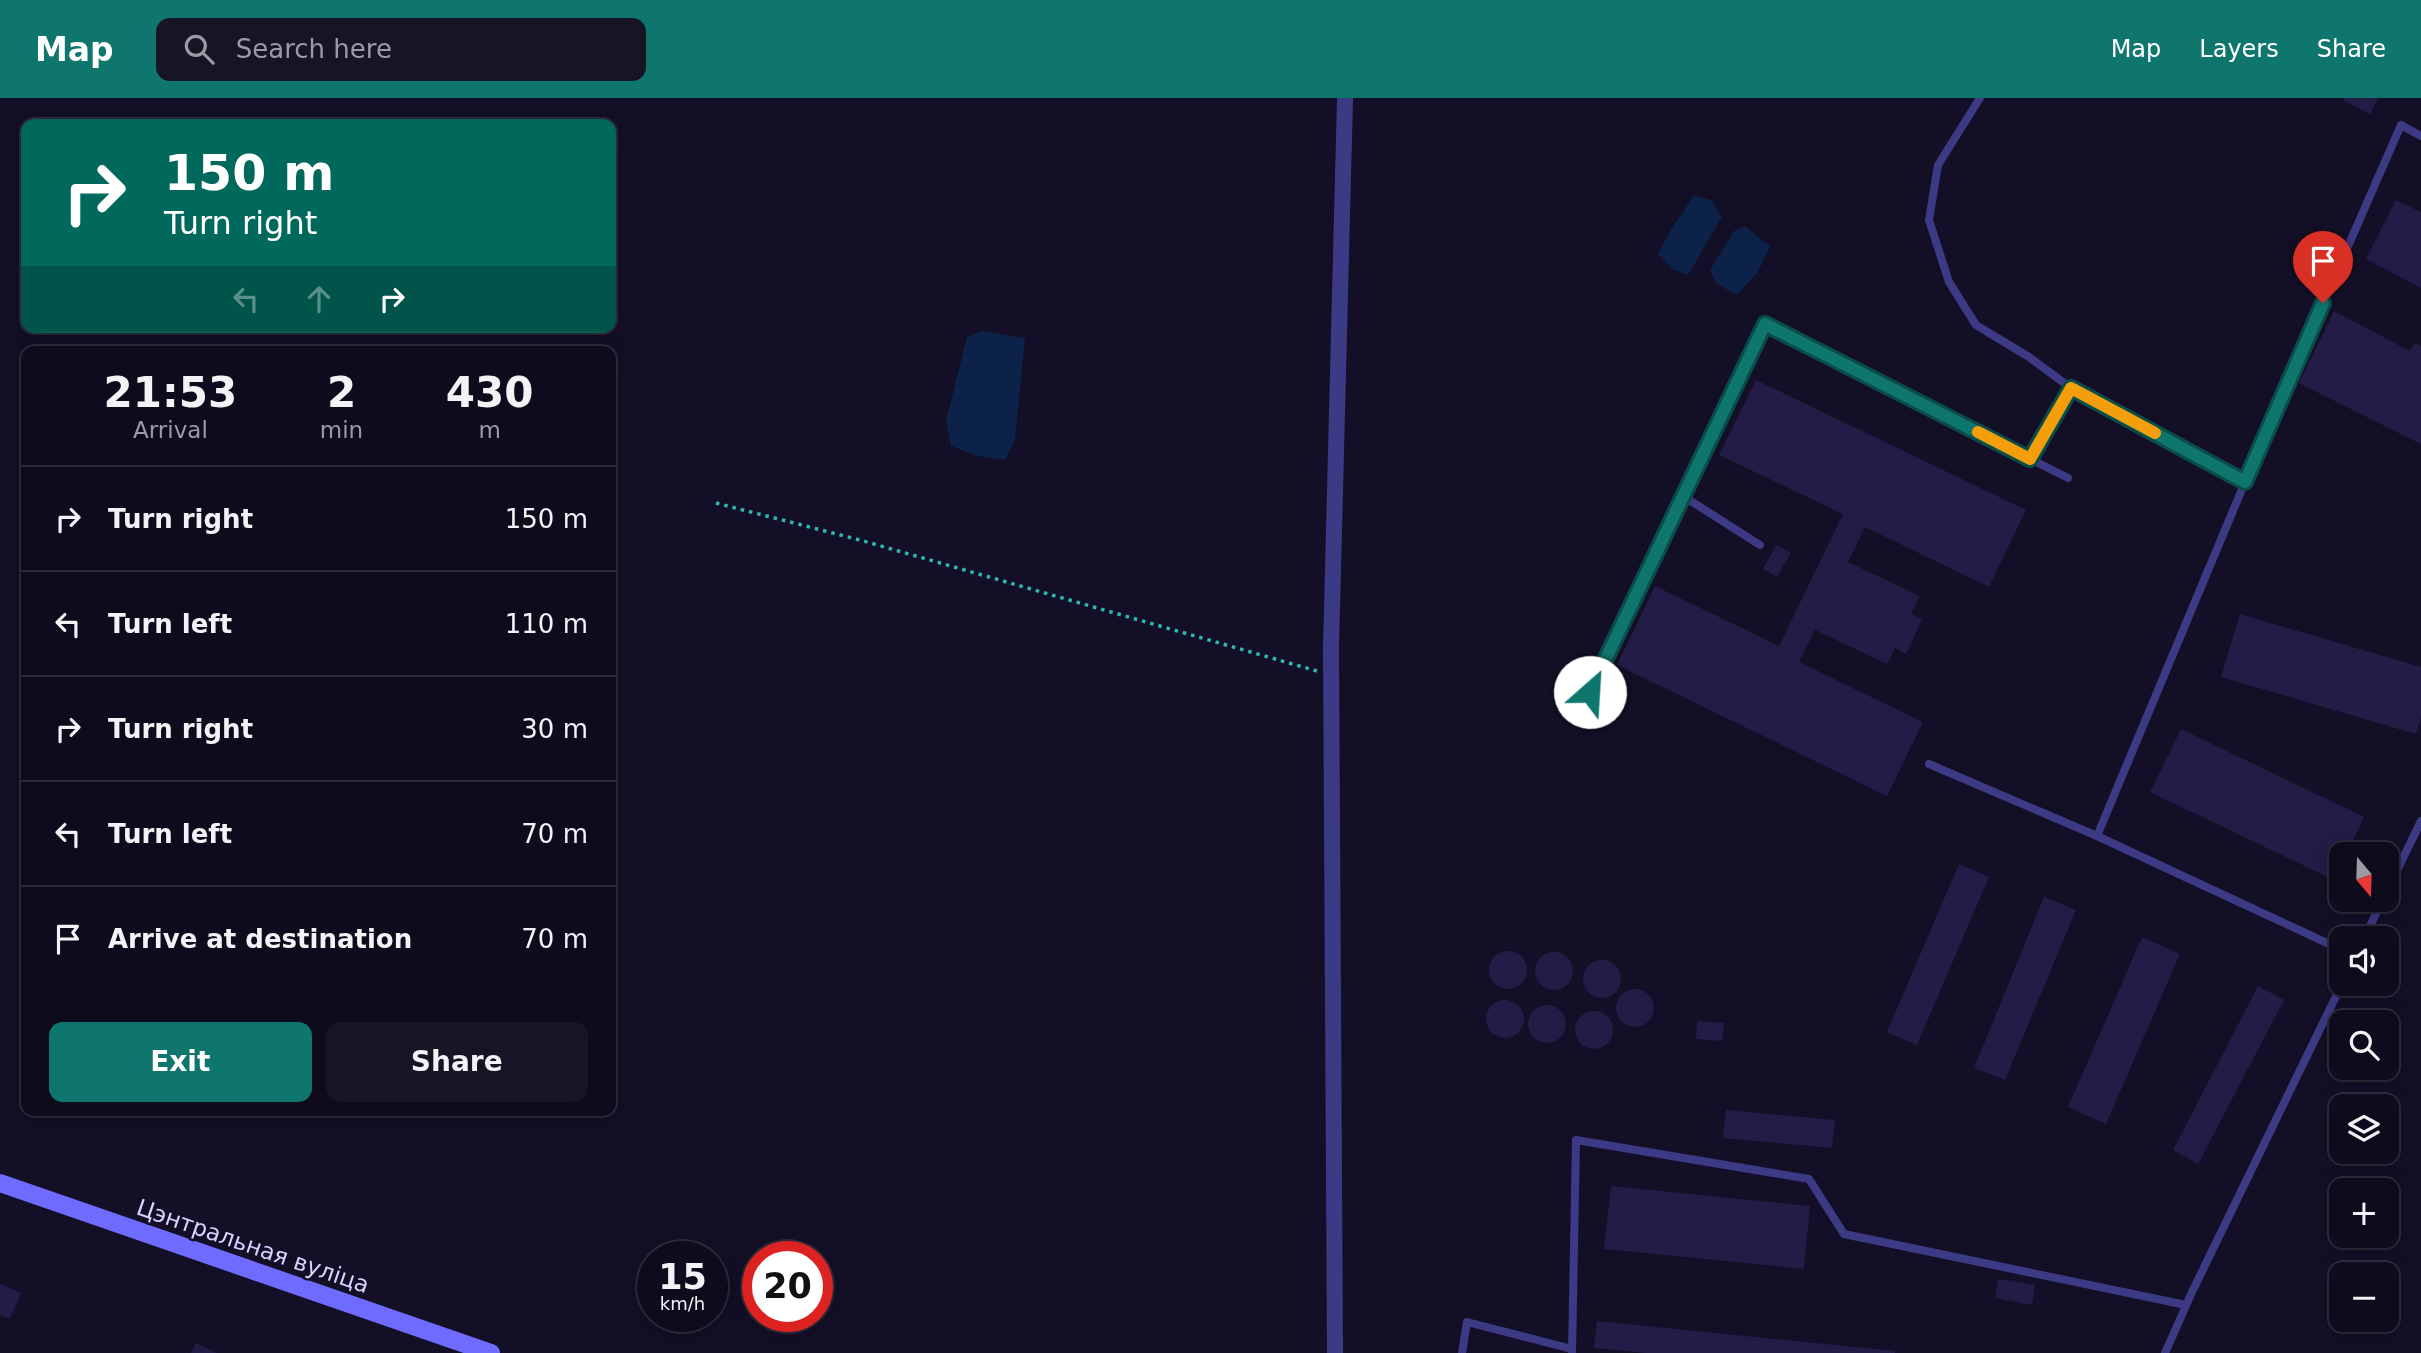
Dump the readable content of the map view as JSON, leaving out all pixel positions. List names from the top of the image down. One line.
{"streets":{"street":["Цэнтральная вуліца"]},"north":"bottom","page":{"header":"Map","search":"Search here","nav":["Map","Layers","Share"],"turn":["150 m","Turn right"],"eta":["21:53","Arrival","2","min","430","m"],"list":[{"name":"Turn right","value":"150 m"},{"name":"Turn left","value":"110 m"},{"name":"Turn right","value":"30 m"},{"name":"Turn left","value":"70 m"},{"name":"Arrive at destination","value":"70 m"}],"map_buttons":["+","−"],"buttons":["Exit","Share"],"speed":"15 km/h","limit":"20"}}
